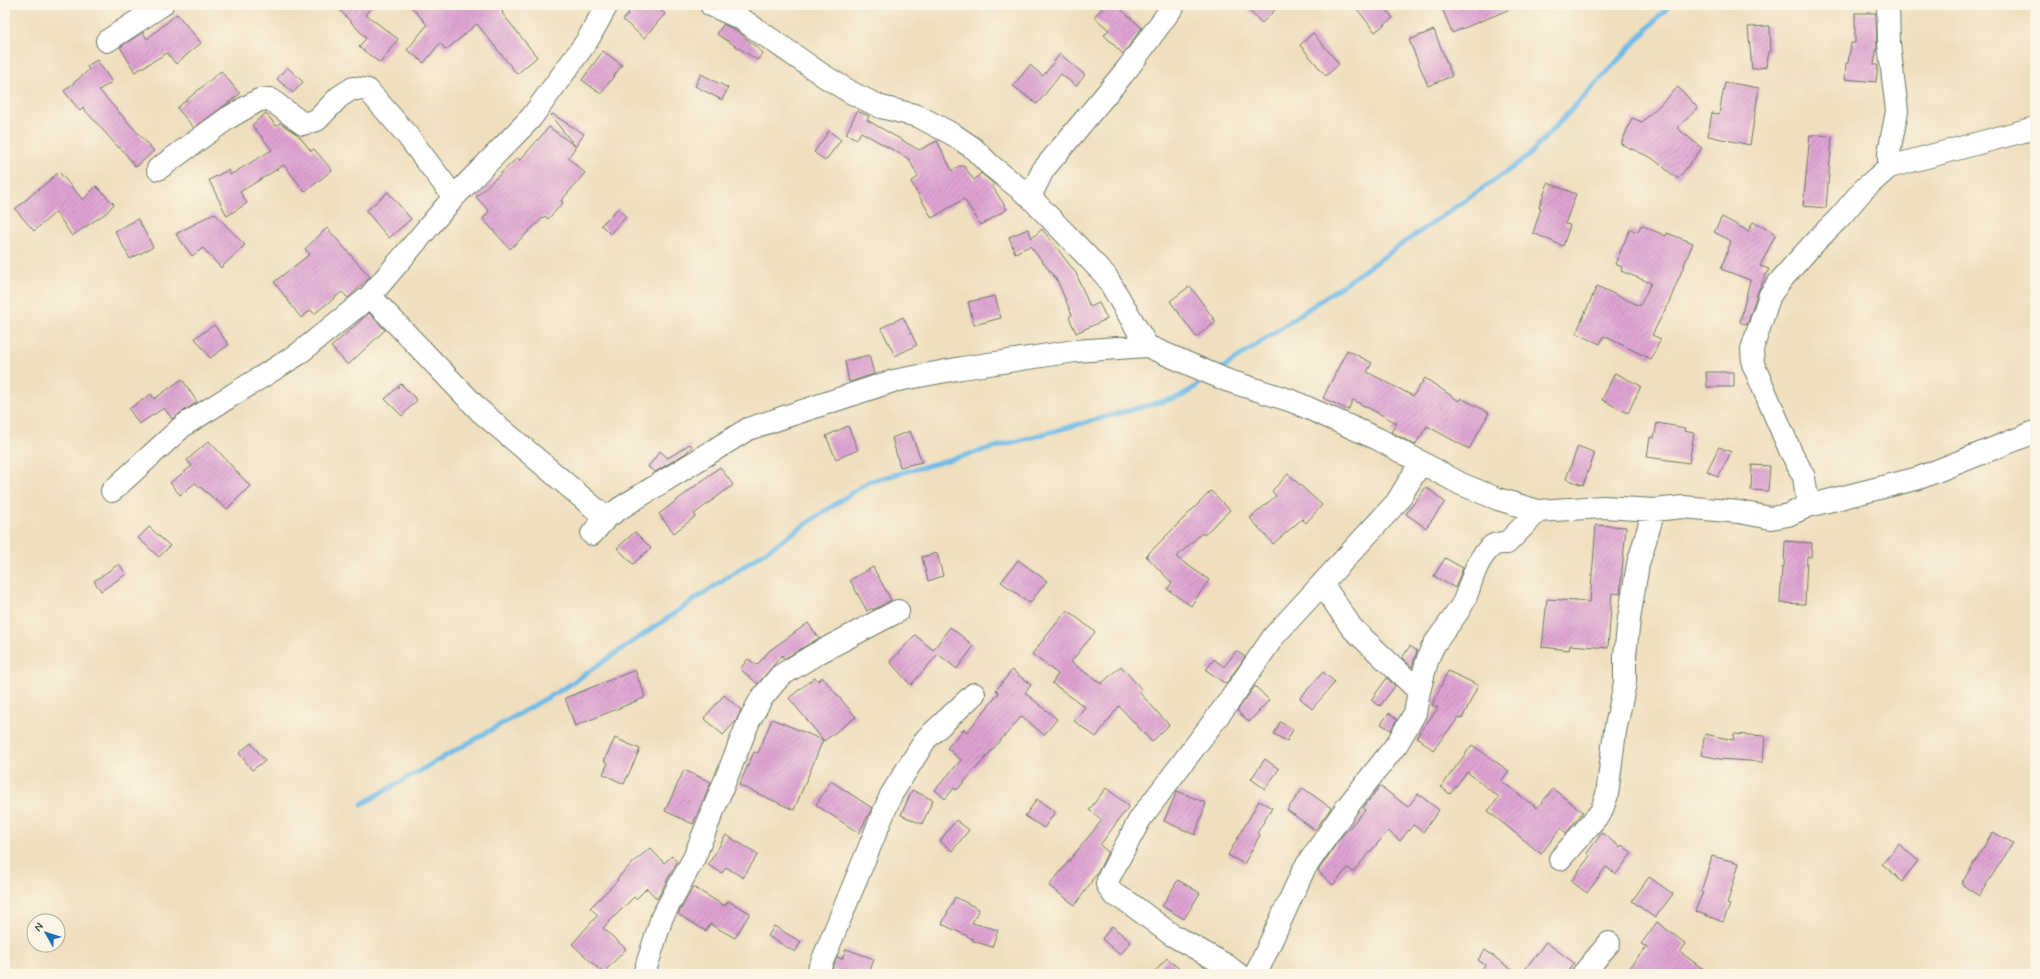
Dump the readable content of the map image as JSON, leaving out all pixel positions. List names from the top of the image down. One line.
{"north":"top left"}
